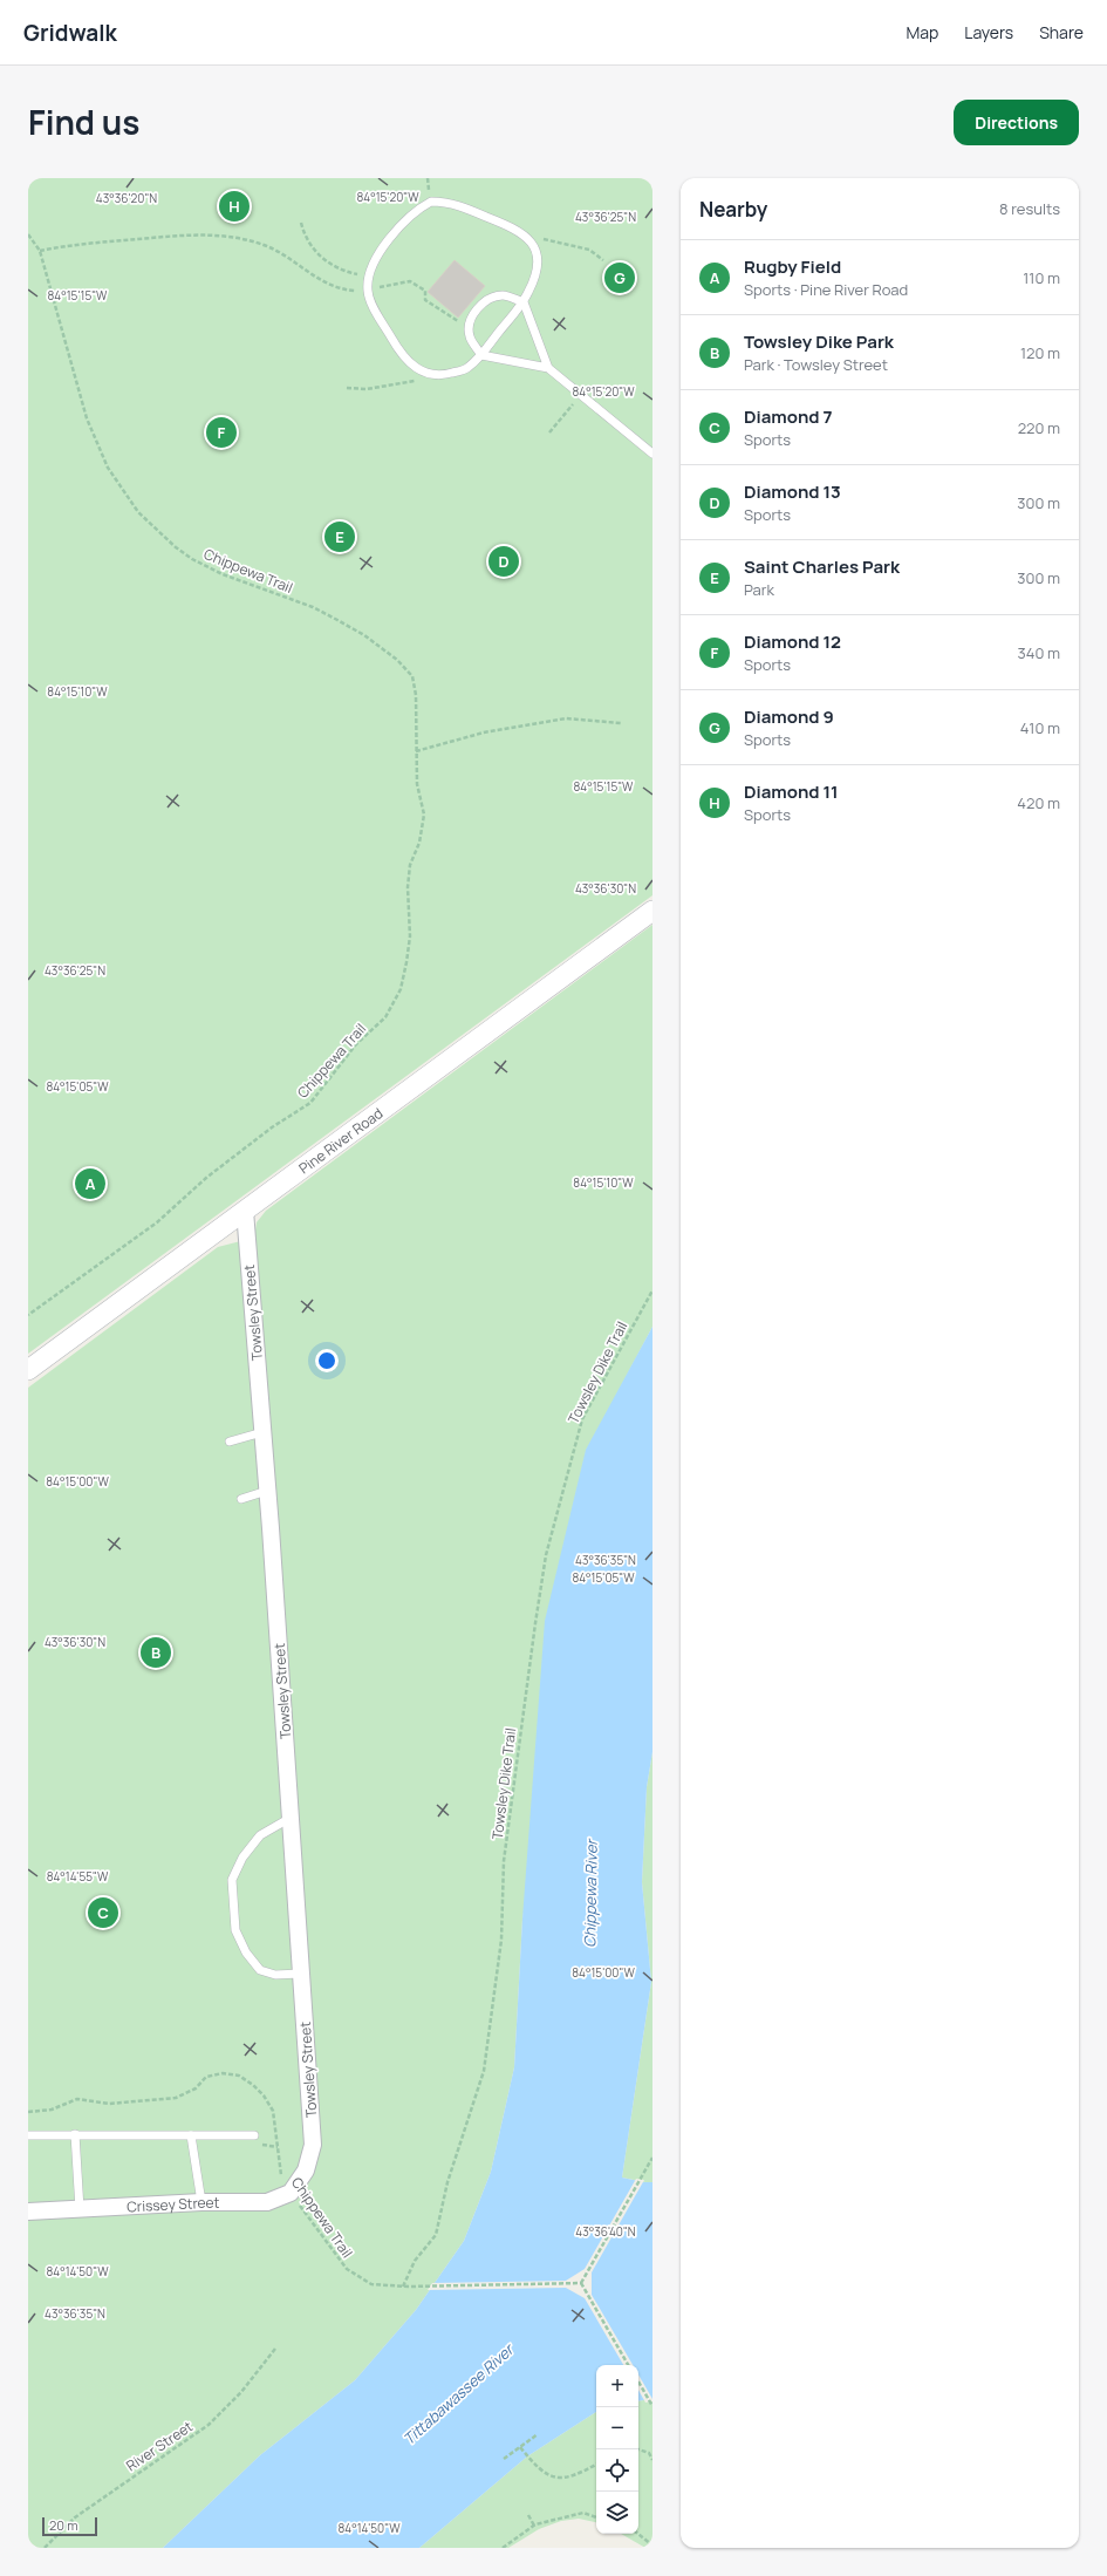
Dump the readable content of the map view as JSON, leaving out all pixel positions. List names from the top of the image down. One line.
{"streets":{"street":["Pine River Road","Towsley Street","Crissey Street"],"path":["Chippewa Trail","Towsley Dike Trail","River Street"]},"crossings":[["Chippewa Trail","Towsley Street"],["Chippewa Trail","Towsley Dike Trail"],["Chippewa Trail","Crissey Street"],["Pine River Road","Towsley Street"],["Towsley Street","Crissey Street"]],"water":["Chippewa River","Tittabawassee River"],"scale_bar":"20 m","page":{"header":"Gridwalk","nav":["Map","Layers","Share"],"title":"Find us","buttons":"Directions","heading":["Nearby","8 results"],"pins":["H","G","F","E","D","A","B","C"],"list":[{"mark":"A","name":"Rugby Field","note":"Sports · Pine River Road","value":"110 m"},{"mark":"B","name":"Towsley Dike Park","note":"Park · Towsley Street","value":"120 m"},{"mark":"C","name":"Diamond 7","note":"Sports","value":"220 m"},{"mark":"D","name":"Diamond 13","note":"Sports","value":"300 m"},{"mark":"E","name":"Saint Charles Park","note":"Park","value":"300 m"},{"mark":"F","name":"Diamond 12","note":"Sports","value":"340 m"},{"mark":"G","name":"Diamond 9","note":"Sports","value":"410 m"},{"mark":"H","name":"Diamond 11","note":"Sports","value":"420 m"}],"map_buttons":["+","−"],"scale":"20 m"},"coordinates":["84°15'20\"W","43°36'20\"N","43°36'25\"N","84°15'15\"W","84°15'10\"W","43°36'30\"N","84°15'05\"W","84°15'00\"W","43°36'35\"N","84°14'55\"W","43°36'40\"N","84°14'50\"W"]}
